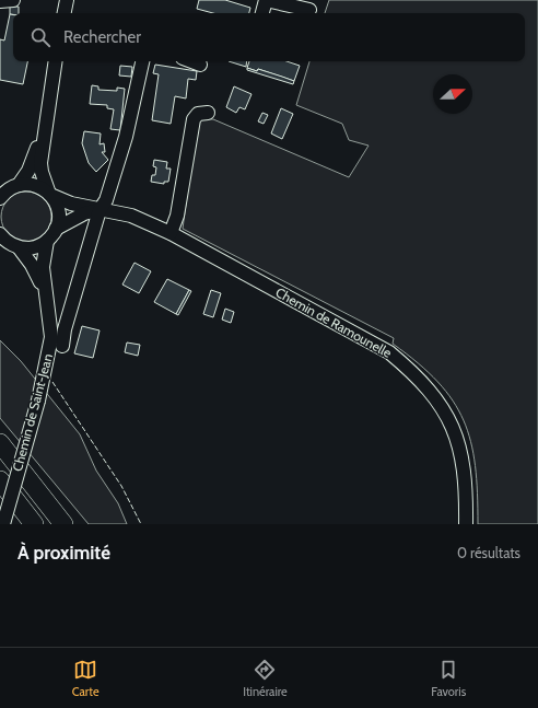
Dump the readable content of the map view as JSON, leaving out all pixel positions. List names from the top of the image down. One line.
{"streets":{"street":["Chemin de Ramounelle","Chemin de Saint-Jean"]},"north":"right","page":{"search":"Rechercher","heading":["À proximité","0 résultats"],"nav":["Carte","Itinéraire","Favoris"]}}
